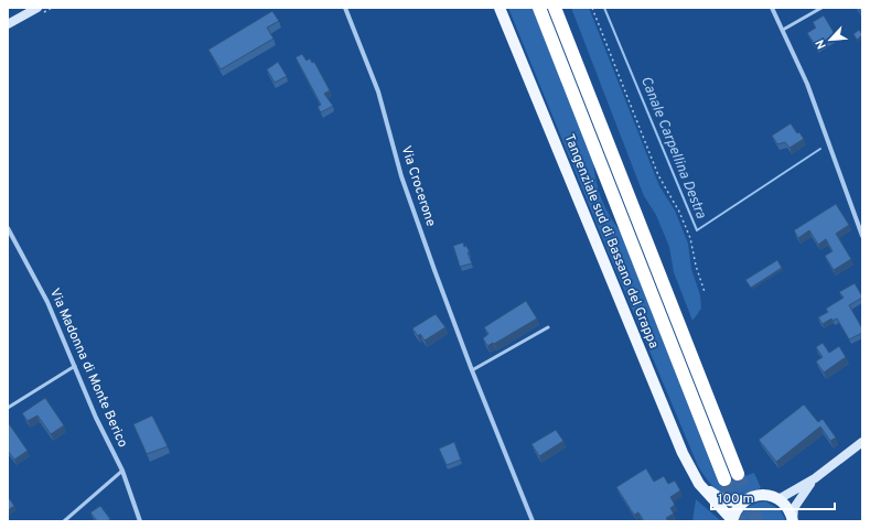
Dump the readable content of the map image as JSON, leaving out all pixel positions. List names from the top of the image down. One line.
{"streets":{"main road":["Tangenziale sud di Bassano del Grappa"],"street":["Via Crocerone","Via Madonna di Monte Berico"]},"water":["Canale Carpellina Destra"],"scale_bar":"100 m","north":"bottom left"}
